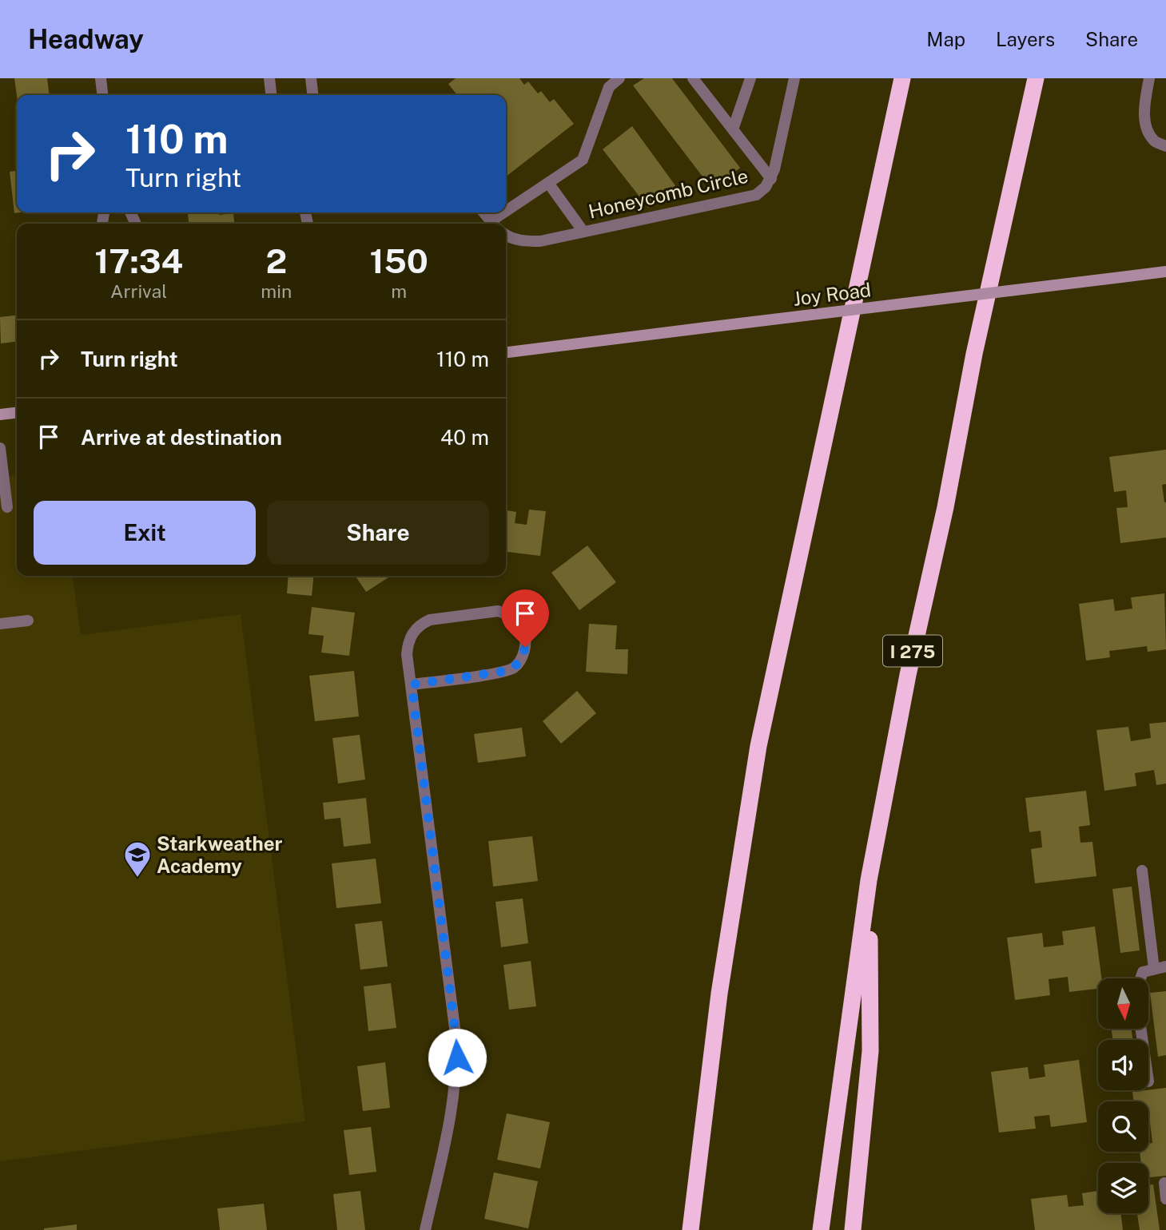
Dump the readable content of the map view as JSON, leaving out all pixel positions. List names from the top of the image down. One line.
{"streets":{"highway":["I 275"],"street":["Honeycomb Circle","Joy Road"]},"places":{"school or university":["Starkweather Academy"]},"north":"bottom","page":{"header":"Headway","nav":["Map","Layers","Share"],"turn":["110 m","Turn right"],"eta":["17:34","Arrival","2","min","150","m"],"list":[{"name":"Turn right","value":"110 m"},{"name":"Arrive at destination","value":"40 m"}],"buttons":["Exit","Share"]}}
